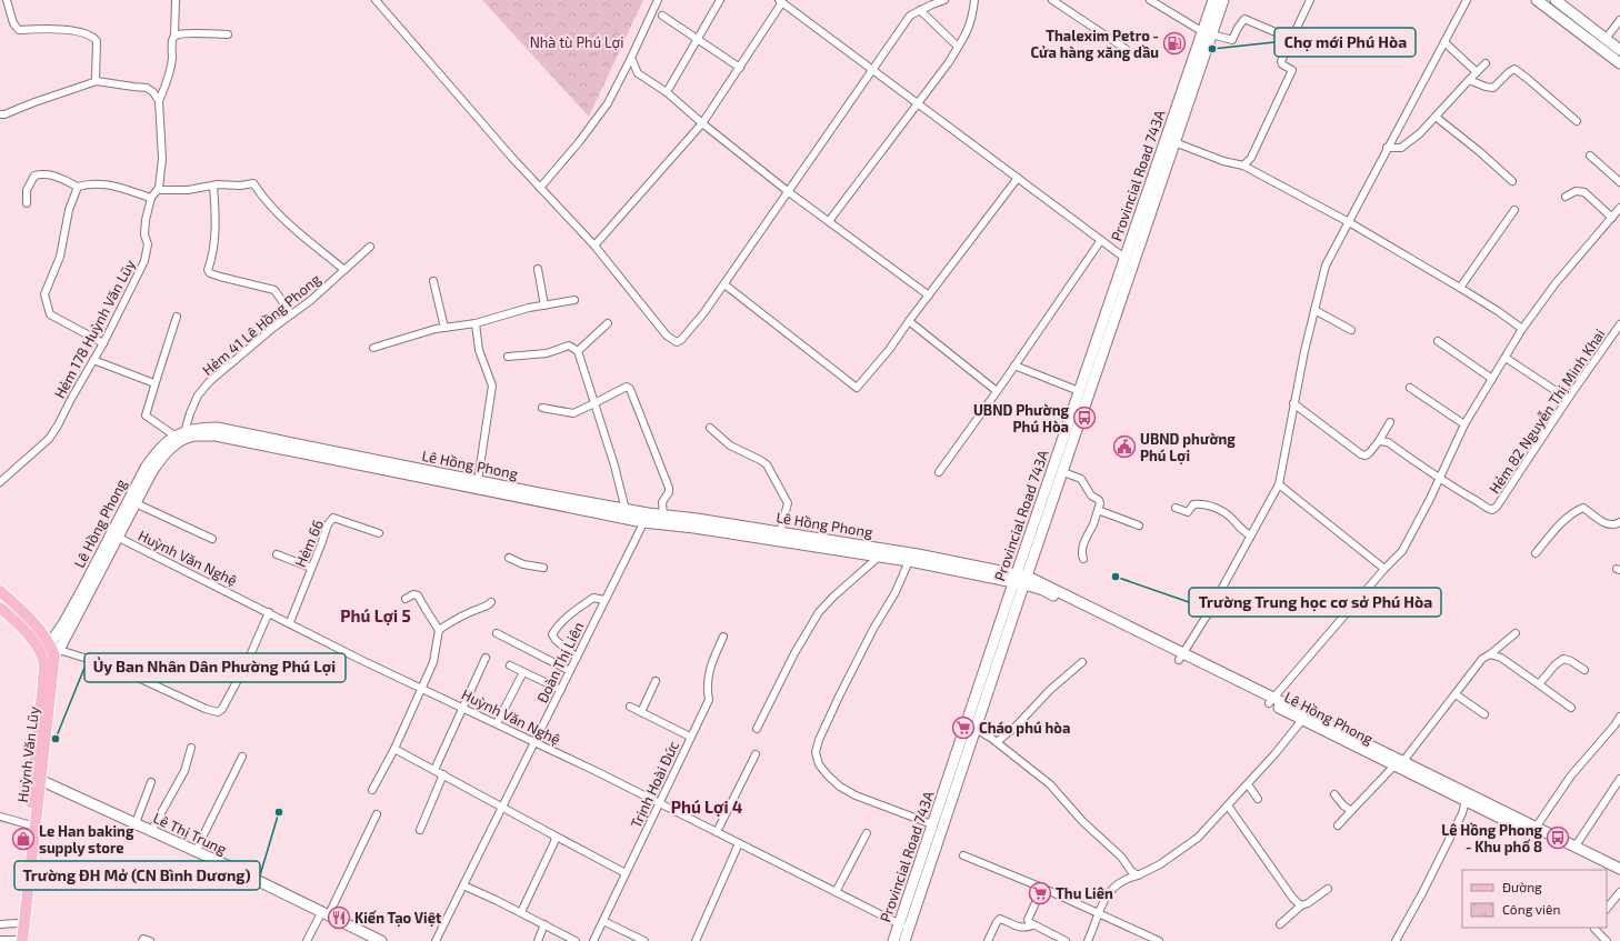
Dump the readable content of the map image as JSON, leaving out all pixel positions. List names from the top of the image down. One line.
{"streets":{"main road":["Huỳnh Văn Lũy"],"street":["Provincial Road 743A","Hẻm 41 Lê Hồng Phong","Hẻm 178 Huỳnh Văn Lũy","Hẻm 82 Nguyễn Thị Minh Khai","Lê Hồng Phong","Hẻm 66","Huỳnh Văn Nghệ","Đoàn Thị Liên","Trịnh Hoài Đức","Lê Thị Trung"]},"crossings":[["Provincial Road 743A","Lê Hồng Phong"],["Provincial Road 743A","Huỳnh Văn Nghệ"],["Hẻm 41 Lê Hồng Phong","Lê Hồng Phong"],["Lê Hồng Phong","Huỳnh Văn Nghệ"],["Lê Hồng Phong","Đoàn Thị Liên"],["Lê Hồng Phong","Huỳnh Văn Lũy"],["Hẻm 66","Huỳnh Văn Nghệ"],["Huỳnh Văn Nghệ","Đoàn Thị Liên"],["Huỳnh Văn Nghệ","Trịnh Hoài Đức"],["Huỳnh Văn Lũy","Lê Thị Trung"]],"districts":["Phú Lợi 5","Phú Lợi 4"],"parks":["Nhà tù Phú Lợi"],"places":{"fuel station":["Thalexim Petro - Cửa hàng xăng dầu"],"other":["Chợ mới Phú Hòa","Trường Trung học cơ sở Phú Hòa","Ủy Ban Nhân Dân Phường Phú Lợi","Trường ĐH Mở (CN Bình Dương)"],"bus stop":["UBND Phường Phú Hòa","Lê Hồng Phong - Khu phố 8"],"public building":["UBND phường Phú Lợi"],"supermarket":["Cháo phú hòa","Thu Liên"],"shop":["Le Han baking supply store"],"restaurant":["Kiến Tạo Việt"]},"legend":["Đường","Công viên"]}
